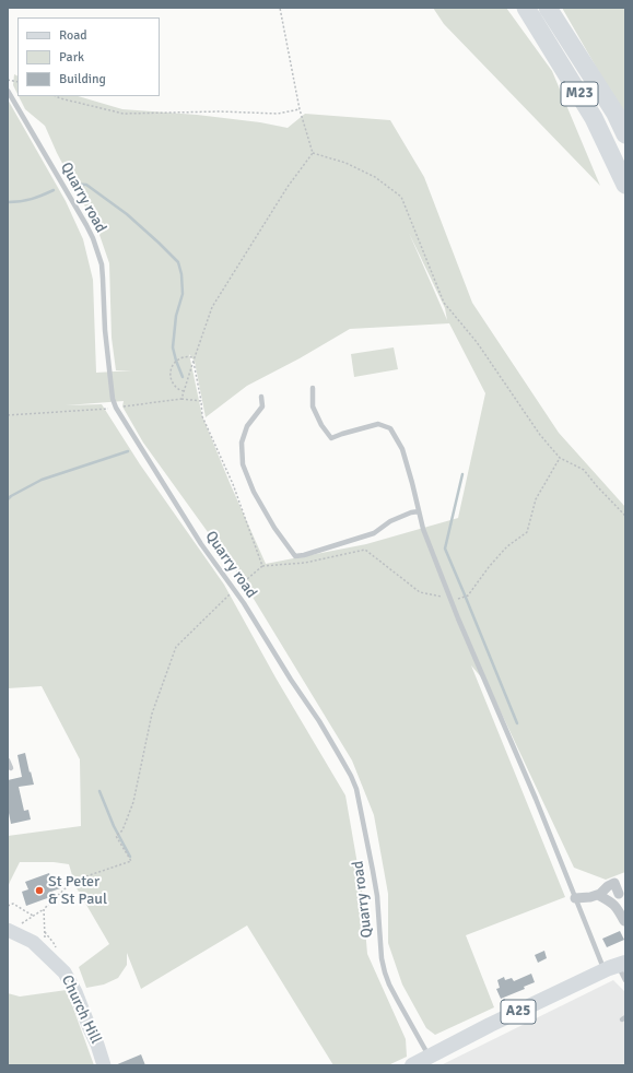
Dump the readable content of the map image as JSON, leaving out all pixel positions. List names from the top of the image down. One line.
{"streets":{"highway":["M23"],"main road":["A25"],"street":["Church Hill"],"lane":["Quarry road"]},"crossings":[["Quarry road","A25"]],"places":["St Peter & St Paul"],"legend":["Road","Park","Building"]}
